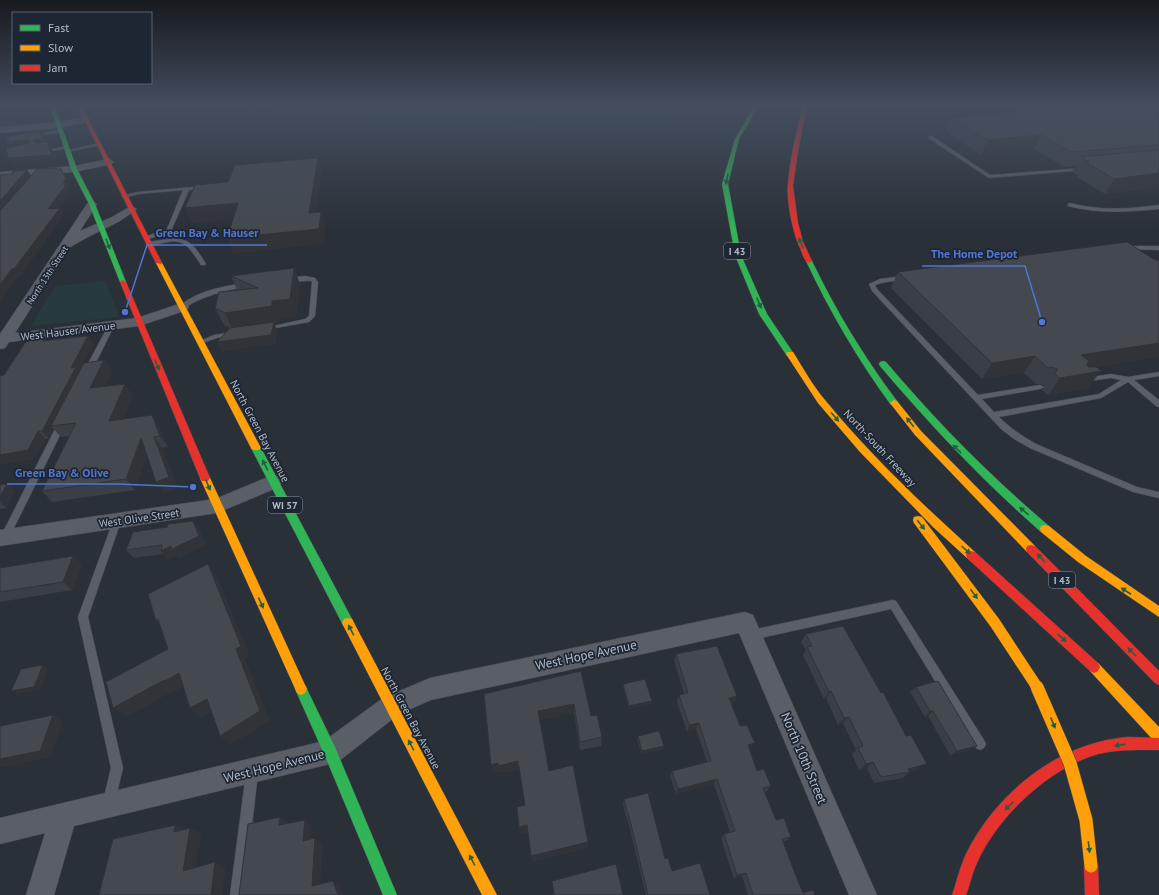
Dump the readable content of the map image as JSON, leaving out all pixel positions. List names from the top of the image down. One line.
{"streets":{"main road":["I 43","North Green Bay Avenue","North-South Freeway","WI 57"],"street":["North 13th Street","West Hauser Avenue","West Olive Street","West Hope Avenue","North 10th Street"]},"crossings":[["North 13th Street","West Hauser Avenue"],["West Hauser Avenue","North Green Bay Avenue"],["North Green Bay Avenue","West Olive Street"],["North Green Bay Avenue","West Hope Avenue"],["West Hope Avenue","North 10th Street"]],"places":["Green Bay & Hauser","The Home Depot","Green Bay & Olive"],"legend":["Fast","Slow","Jam"]}
